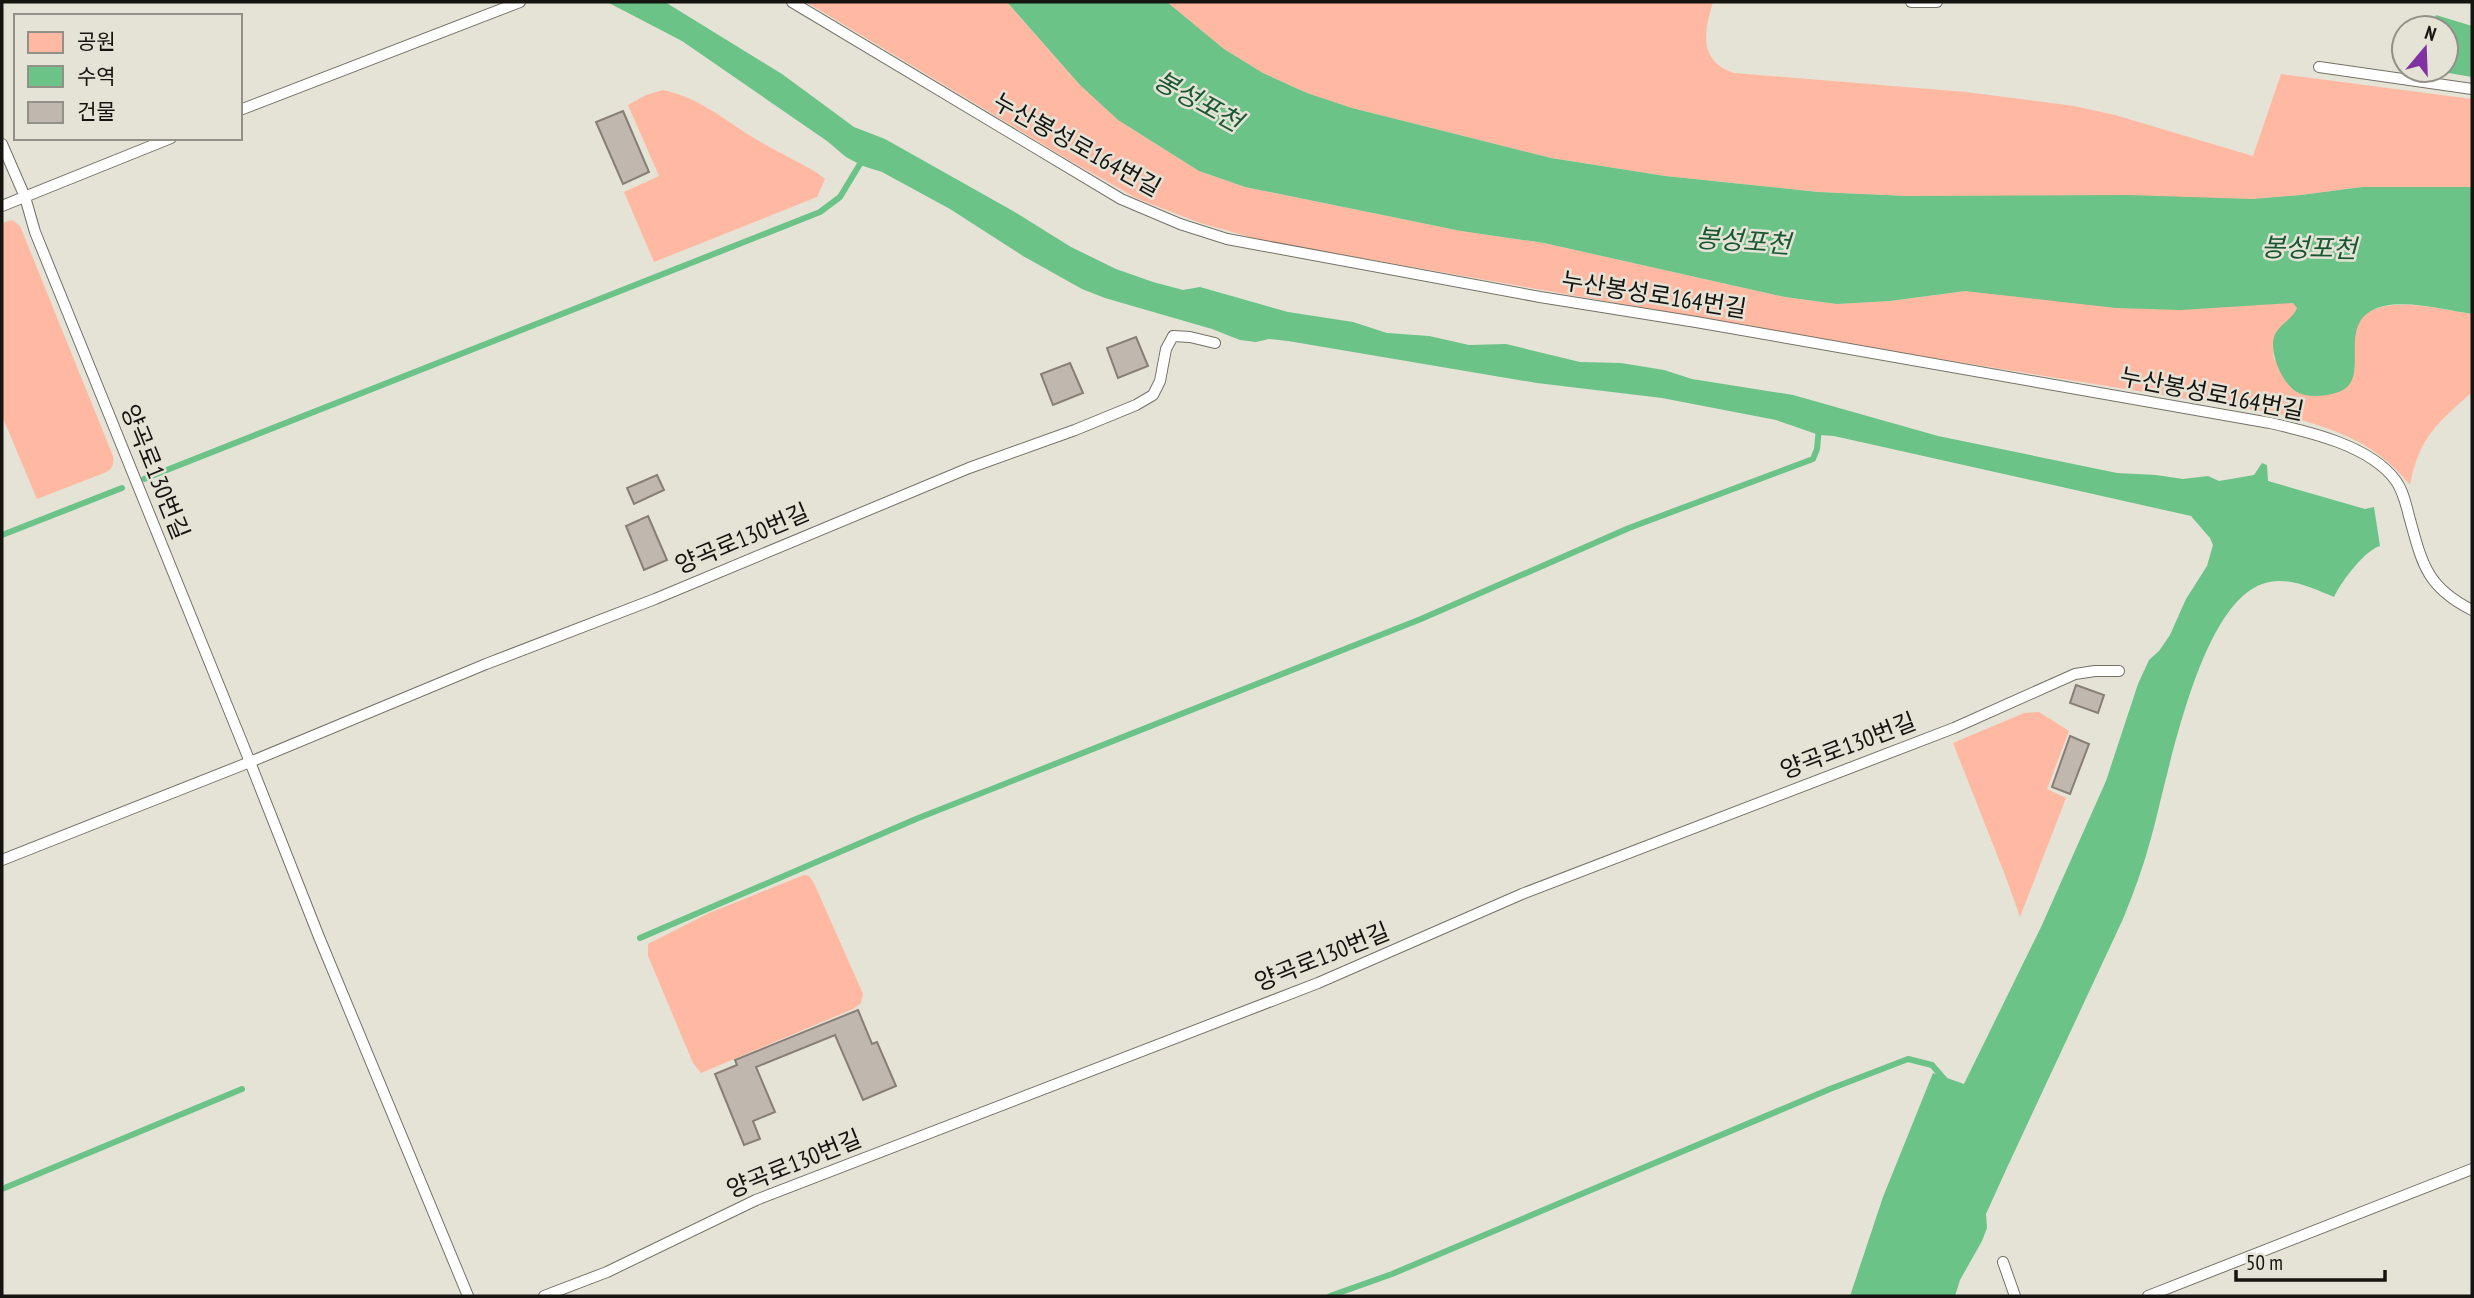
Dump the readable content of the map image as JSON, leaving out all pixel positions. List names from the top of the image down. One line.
{"streets":{"lane":["누산봉성로164번길","양곡로130번길"]},"water":["봉성포천"],"legend":["공원","수역","건물"],"scale_bar":"50 m","north":"top"}
